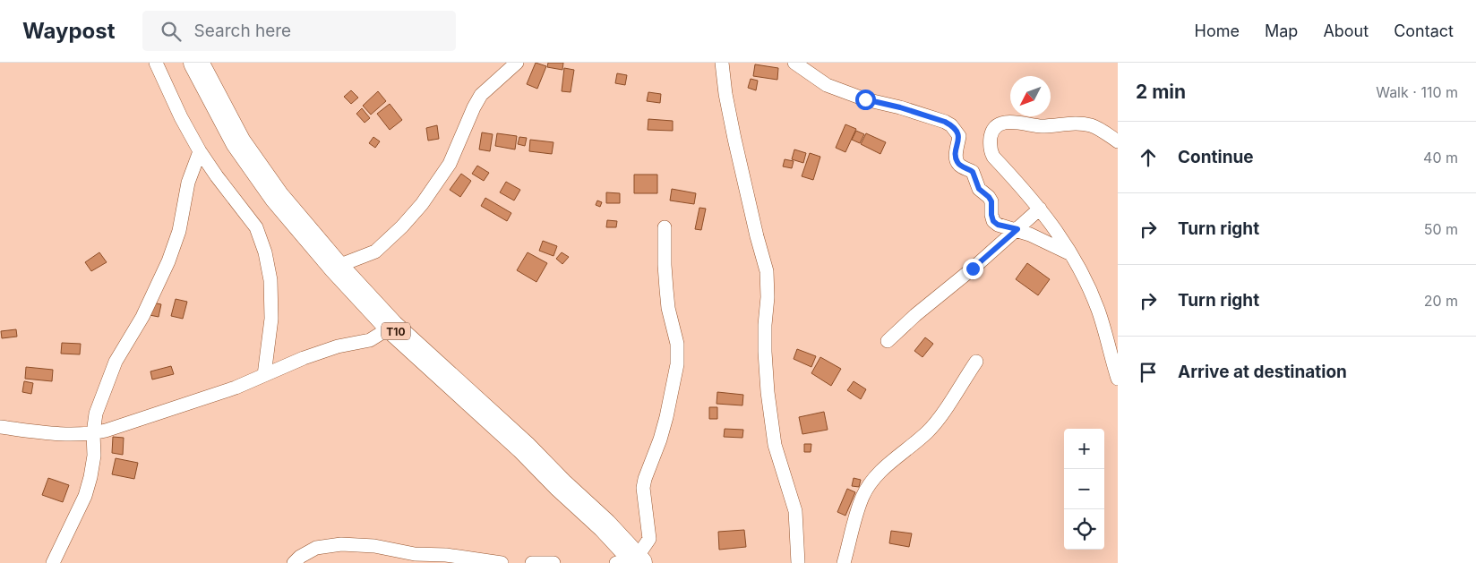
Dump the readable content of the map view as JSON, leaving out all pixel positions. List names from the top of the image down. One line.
{"streets":{"highway":["T10"]},"north":"bottom left","page":{"header":"Waypost","search":"Search here","nav":["Home","Map","About","Contact"],"heading":["2 min","Walk · 110 m"],"list":[["Continue","40 m"],["Turn right","50 m"],["Turn right","20 m"],"Arrive at destination"],"map_buttons":["+","−"]}}
